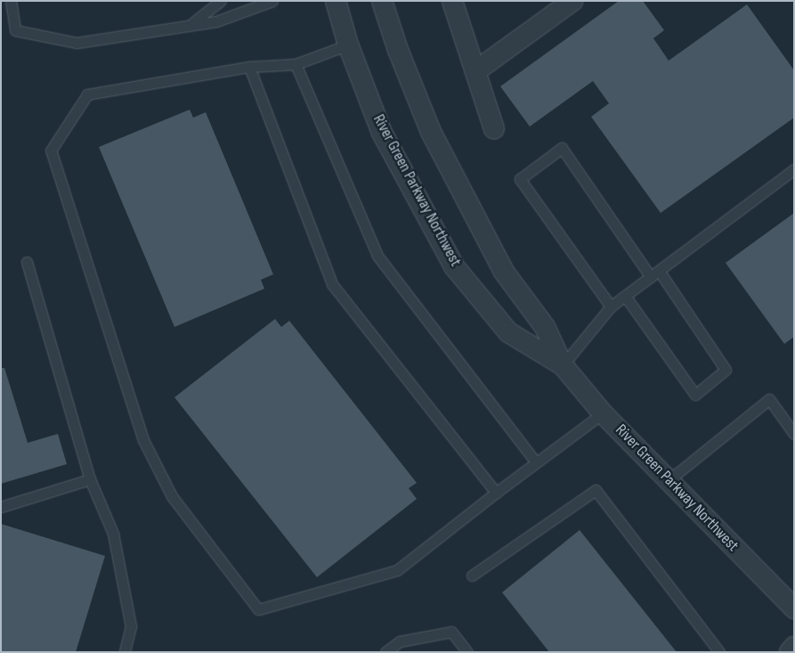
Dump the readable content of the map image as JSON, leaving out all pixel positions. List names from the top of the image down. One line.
{"streets":{"street":["River Green Parkway Northwest"]}}
